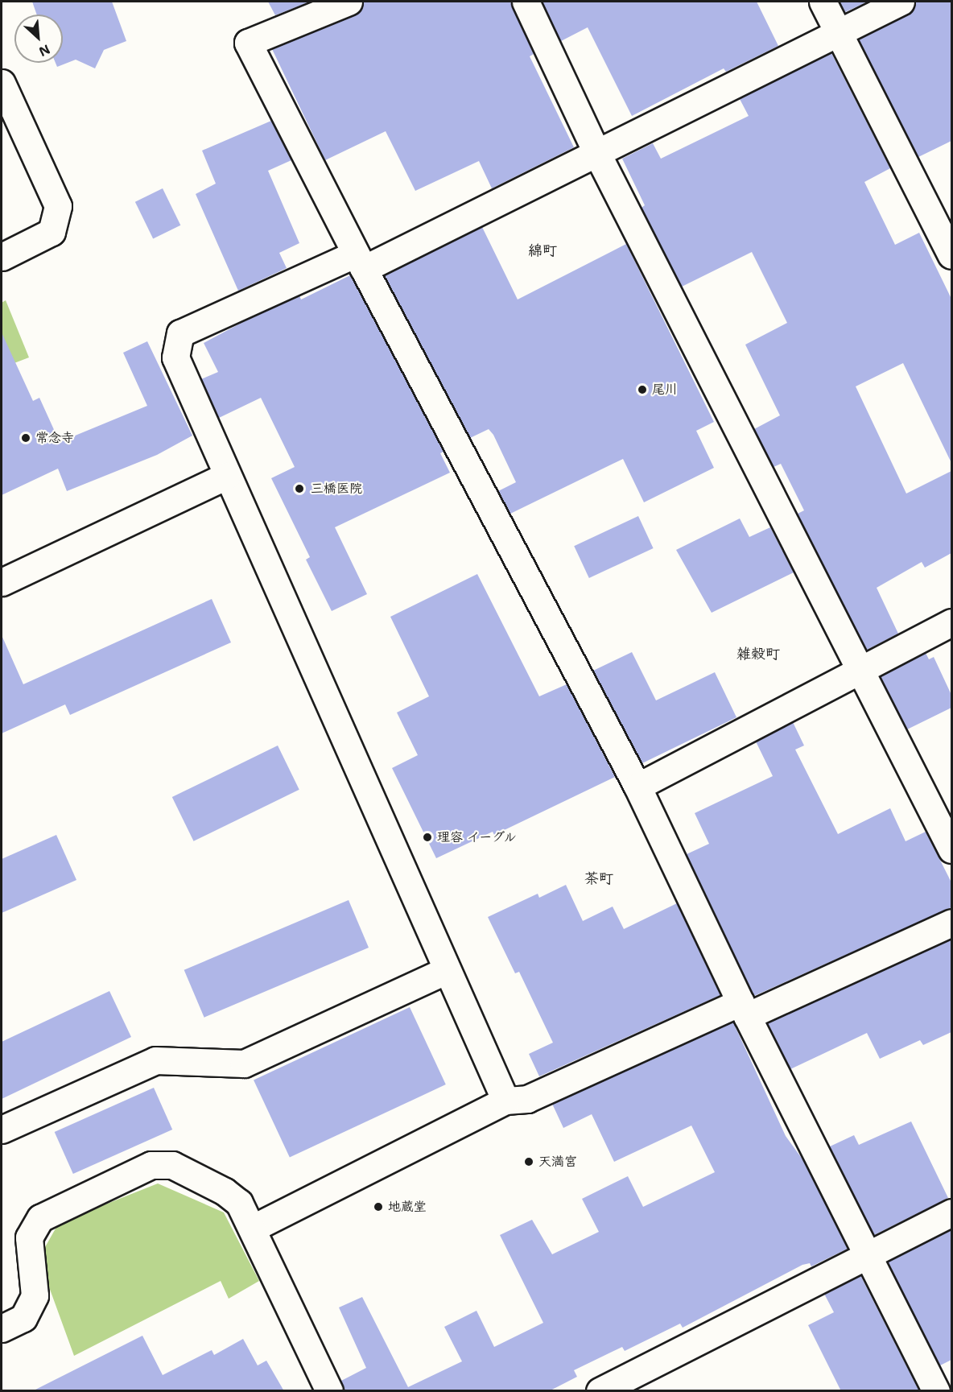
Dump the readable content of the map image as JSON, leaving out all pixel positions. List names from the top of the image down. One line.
{"districts":["綿町","雑穀町","茶町"],"places":["尾川","常念寺","三橋医院","理容 イーグル","天満宮","地蔵堂"],"north":"bottom right"}
